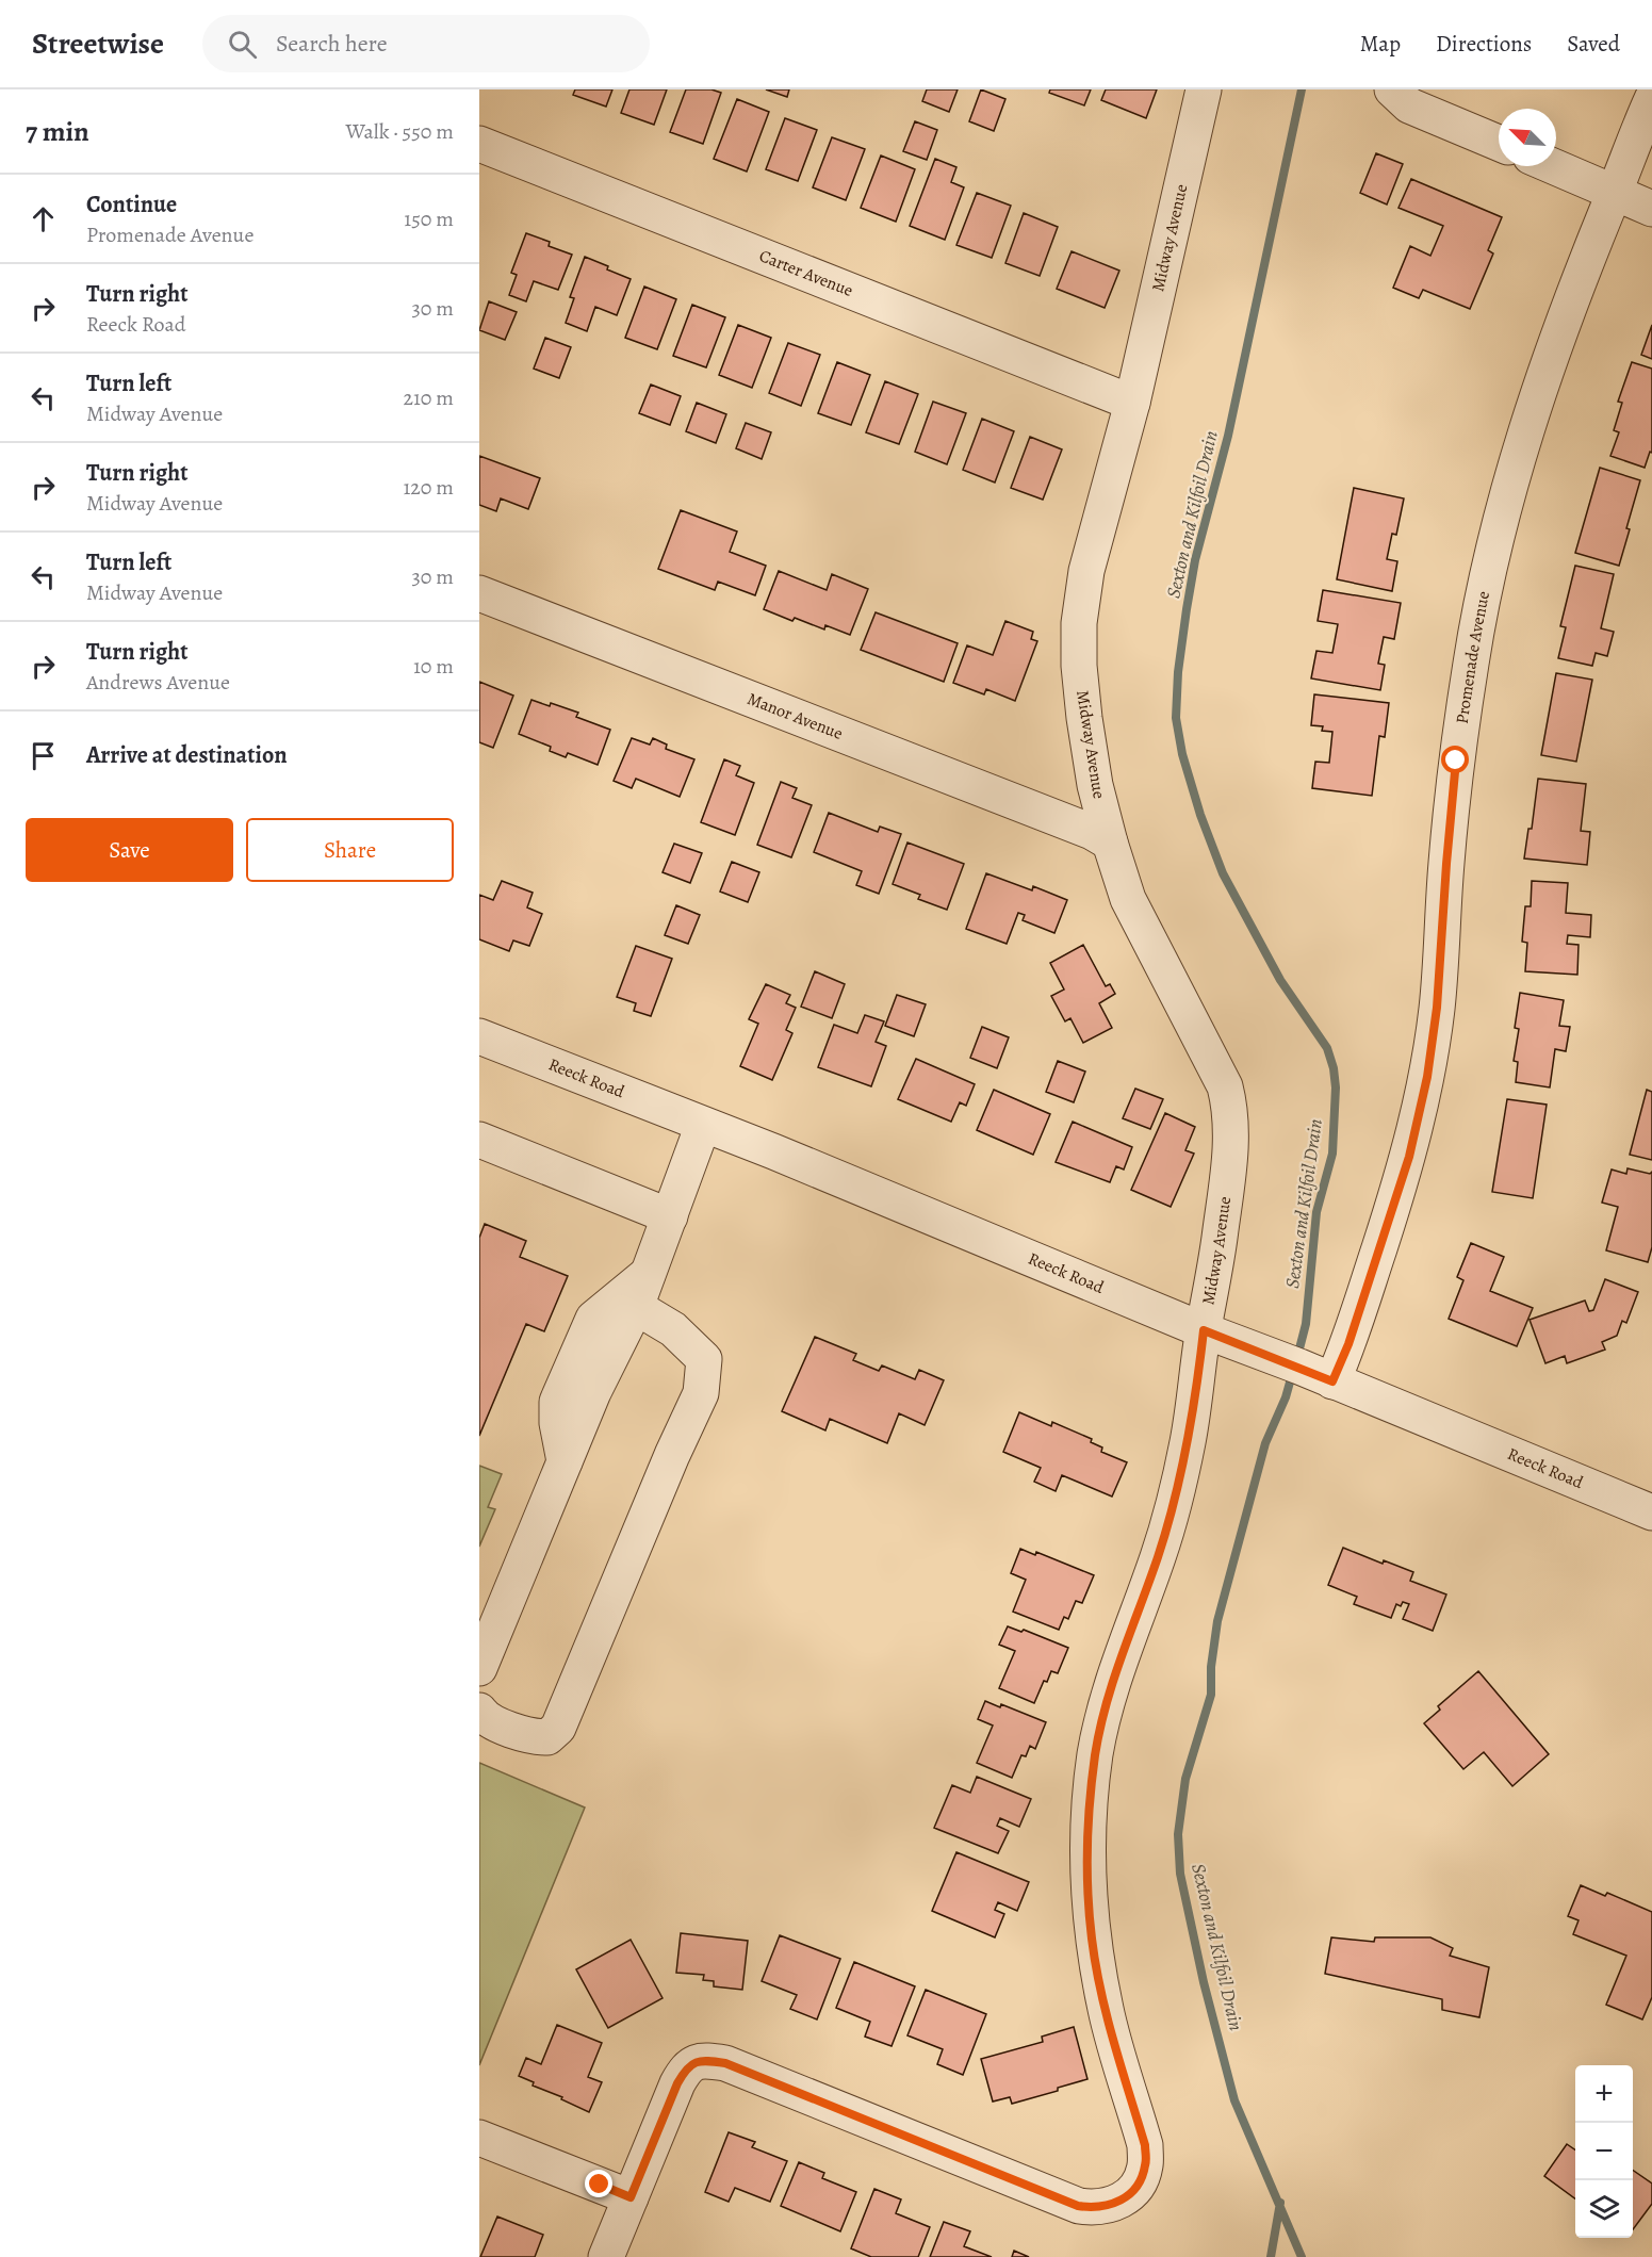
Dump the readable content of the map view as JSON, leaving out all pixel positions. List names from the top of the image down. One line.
{"streets":{"street":["Midway Avenue","Carter Avenue","Promenade Avenue","Manor Avenue","Reeck Road"]},"crossings":[["Midway Avenue","Carter Avenue"],["Midway Avenue","Manor Avenue"],["Midway Avenue","Reeck Road"],["Promenade Avenue","Reeck Road"]],"water":["Sexton and Kilfoil Drain"],"north":"top left","page":{"header":"Streetwise","search":"Search here","nav":["Map","Directions","Saved"],"heading":["7 min","Walk · 550 m"],"list":[["Continue","Promenade Avenue","150 m"],["Turn right","Reeck Road","30 m"],["Turn left","Midway Avenue","210 m"],["Turn right","Midway Avenue","120 m"],["Turn left","Midway Avenue","30 m"],["Turn right","Andrews Avenue","10 m"],"Arrive at destination"],"buttons":["Save","Share"],"map_buttons":["+","−"]}}
